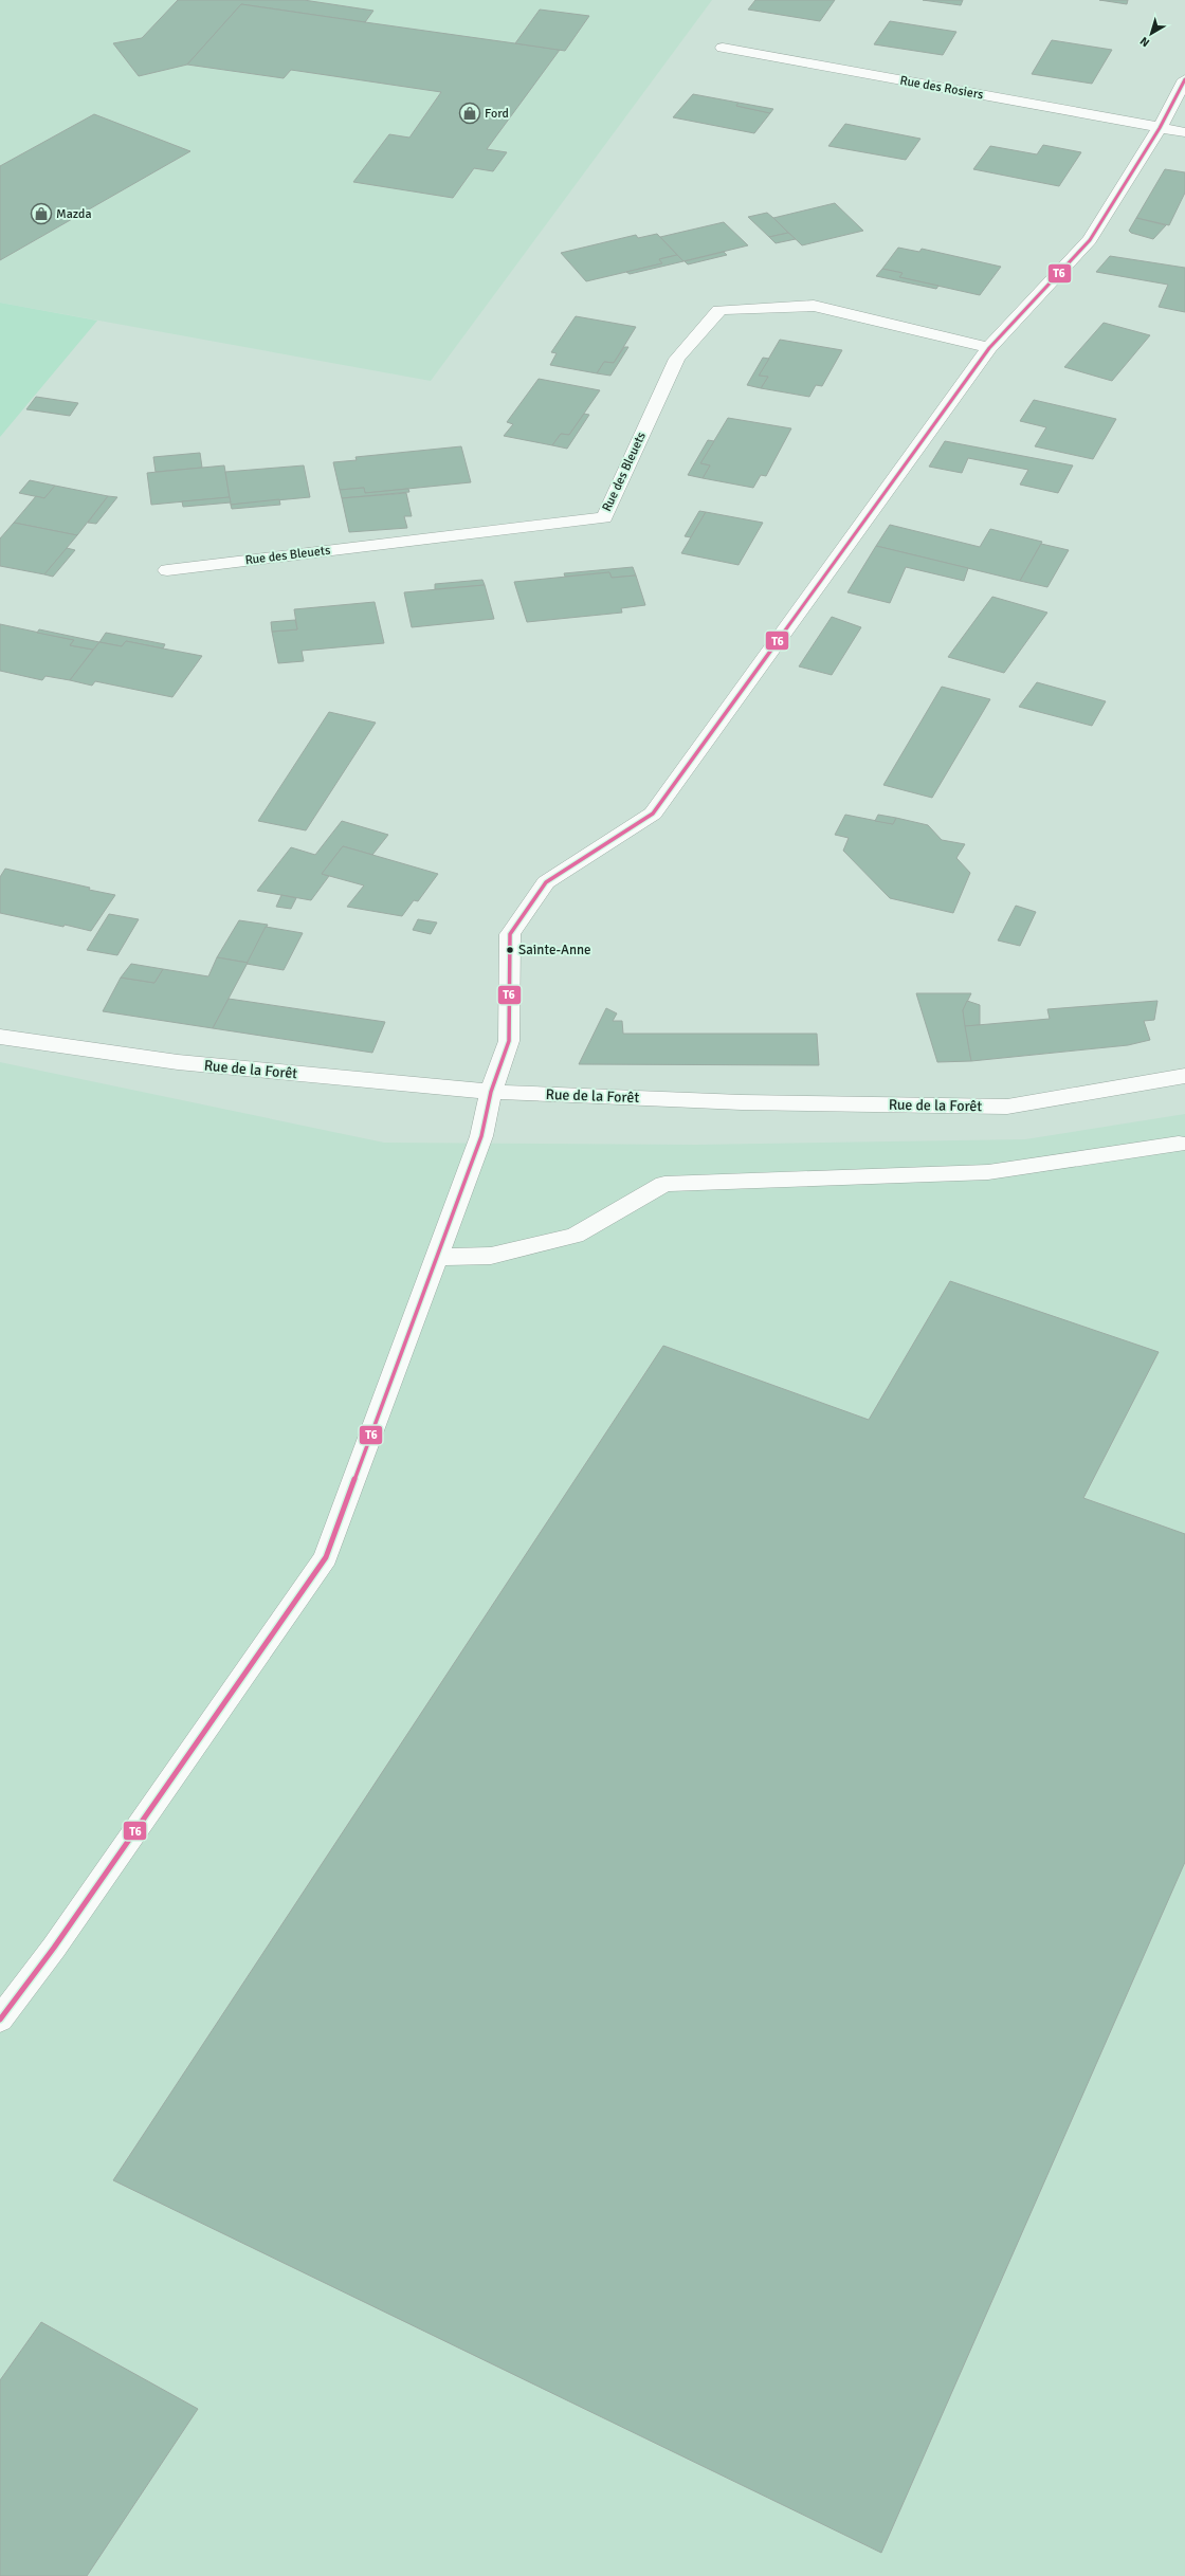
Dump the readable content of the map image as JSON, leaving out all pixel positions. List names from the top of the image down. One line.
{"streets":{"street":["Rue des Rosiers","Rue des Bleuets","Rue de la Forêt"]},"places":{"shop":["Ford","Mazda"],"other":["Sainte-Anne"]},"lines":["transit line T6"],"north":"bottom left"}
